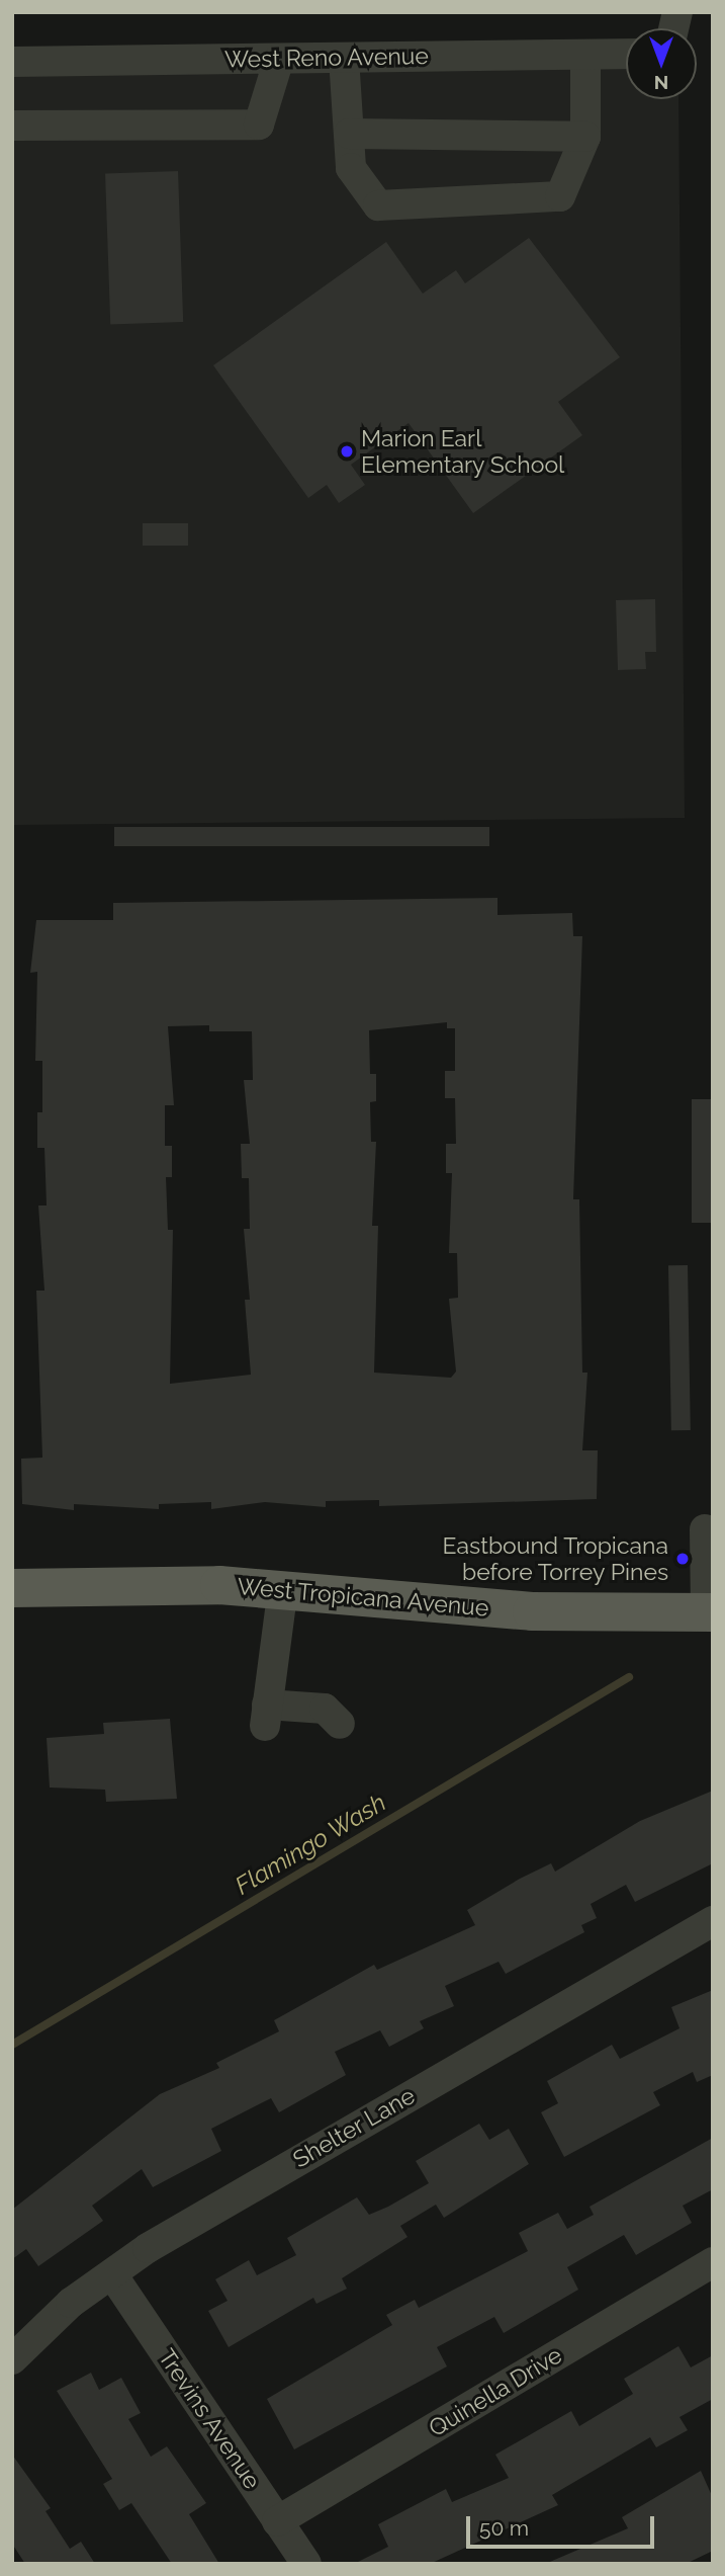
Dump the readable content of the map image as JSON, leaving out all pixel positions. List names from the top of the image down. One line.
{"streets":{"main road":["West Tropicana Avenue"],"street":["West Reno Avenue","Shelter Lane","Quinella Drive","Trevins Avenue"]},"crossings":[["Shelter Lane","Trevins Avenue"],["Quinella Drive","Trevins Avenue"]],"water":["Flamingo Wash"],"places":["Marion Earl Elementary School","Eastbound Tropicana before Torrey Pines"],"scale_bar":"50 m","north":"bottom"}
